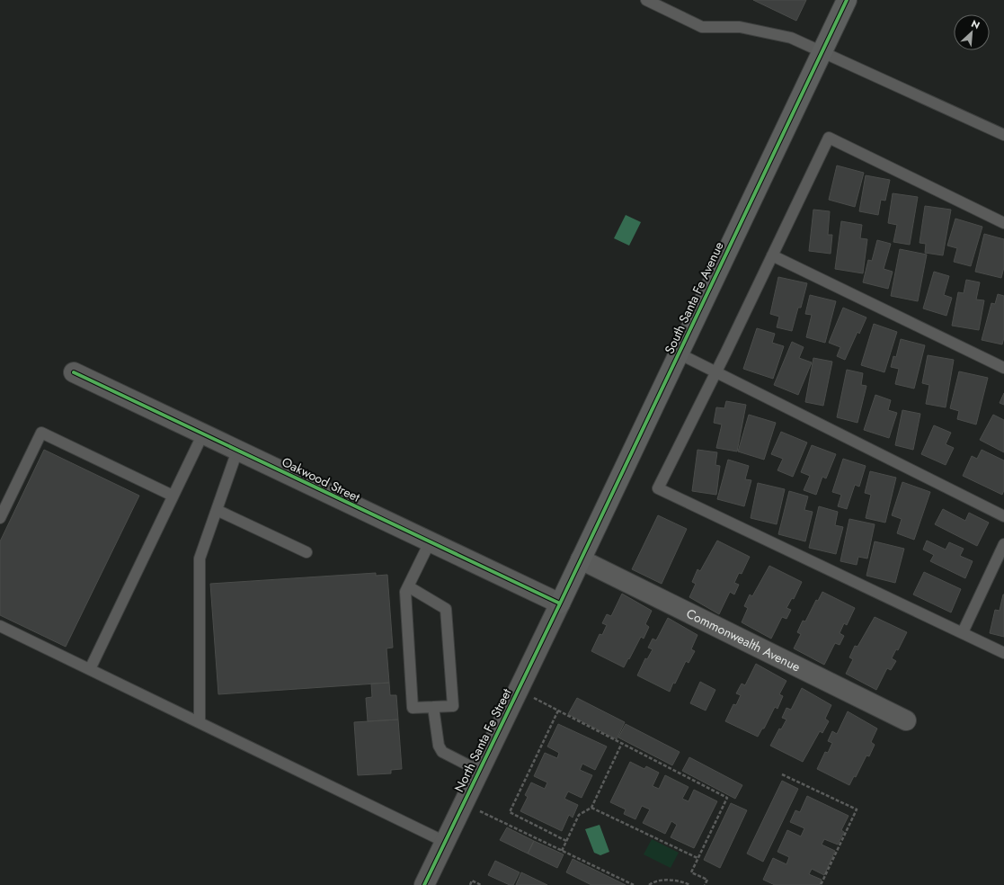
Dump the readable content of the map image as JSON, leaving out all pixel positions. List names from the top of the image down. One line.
{"streets":{"street":["South Santa Fe Avenue","Oakwood Street","Commonwealth Avenue","North Santa Fe Street"]},"crossings":[["South Santa Fe Avenue","Oakwood Street"],["South Santa Fe Avenue","Commonwealth Avenue"],["South Santa Fe Avenue","North Santa Fe Street"],["Oakwood Street","North Santa Fe Street"]],"north":"top right"}
